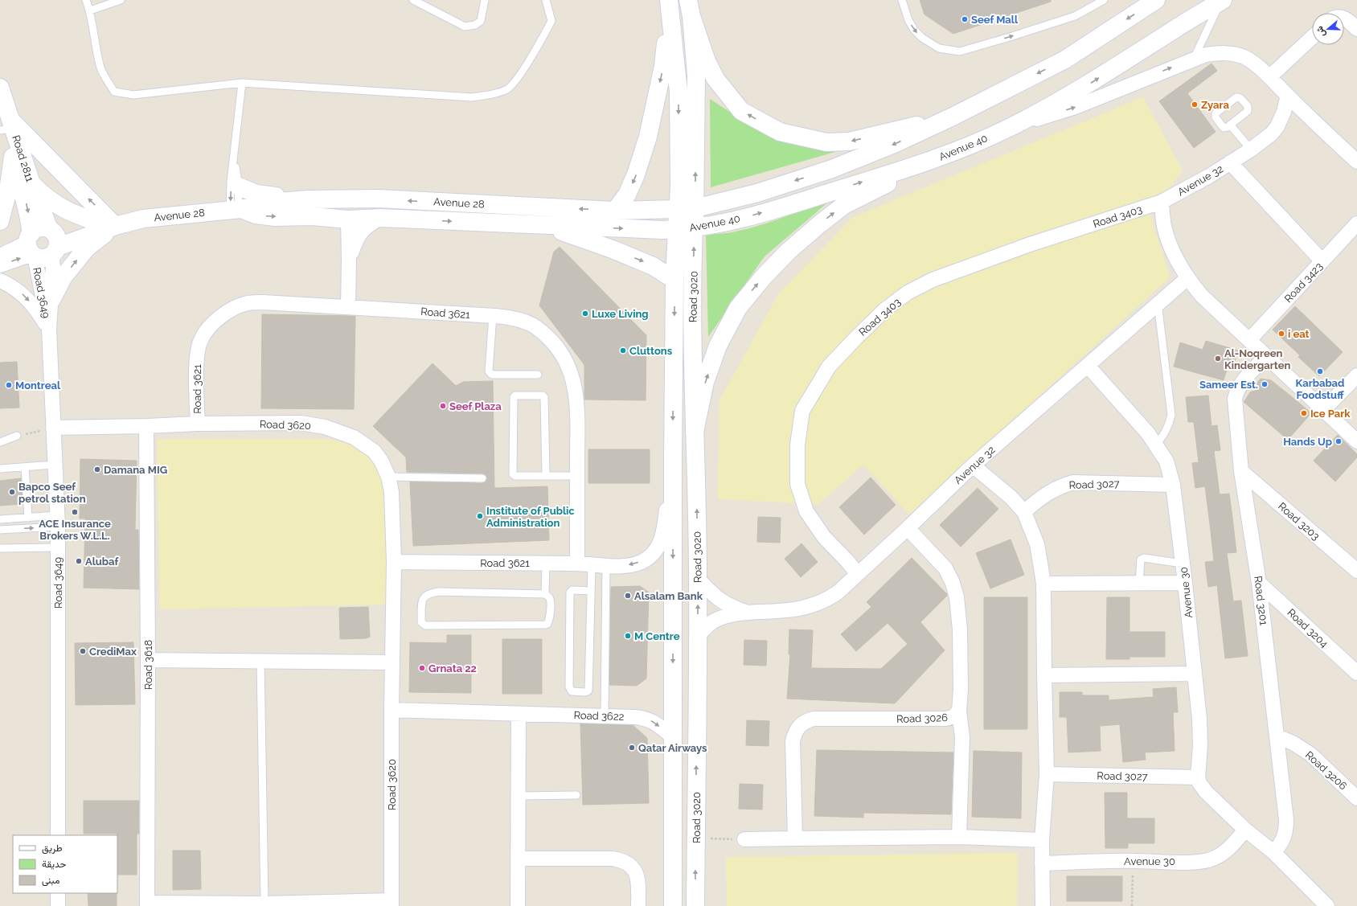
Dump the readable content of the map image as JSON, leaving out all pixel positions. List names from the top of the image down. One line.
{"streets":{"street":["Avenue 40","Road 2811","Avenue 32","Avenue 28","Road 3403","Road 3423","Road 3649","Road 3020","Road 3621","Road 3620","Road 3027","Road 3203","Avenue 30","Road 3201","Road 3204","Road 3618","Road 3622","Road 3026","Road 3206"]},"crossings":[["Avenue 40","Avenue 28"],["Avenue 40","Road 3020"],["Road 2811","Avenue 28"],["Road 2811","Road 3649"],["Avenue 32","Road 3403"],["Avenue 32","Avenue 30"],["Avenue 32","Road 3026"],["Avenue 28","Road 3649"],["Avenue 28","Road 3020"],["Road 3649","Road 3620"],["Road 3020","Road 3621"],["Road 3020","Road 3622"],["Road 3621","Road 3620"],["Road 3620","Road 3618"],["Road 3620","Road 3622"],["Road 3027","Avenue 30"],["Road 3203","Road 3201"],["Road 3201","Road 3204"],["Road 3201","Road 3206"]],"places":["Seef Mall","Zyara","Luxe Living","i eat","Cluttons","Al-Noqreen Kindergarten","Karbabad Foodstuff","Sameer Est.","Montreal","Seef Plaza","Ice Park","Hands Up","Damana MIG","Bapco Seef petrol station","ACE Insurance Brokers W.L.L.","Institute of Public Administration","Alubaf","Alsalam Bank","M Centre","CrediMax","Grnata 22","Qatar Airways"],"legend":["طريق","حديقة","مبنى"],"north":"left"}
